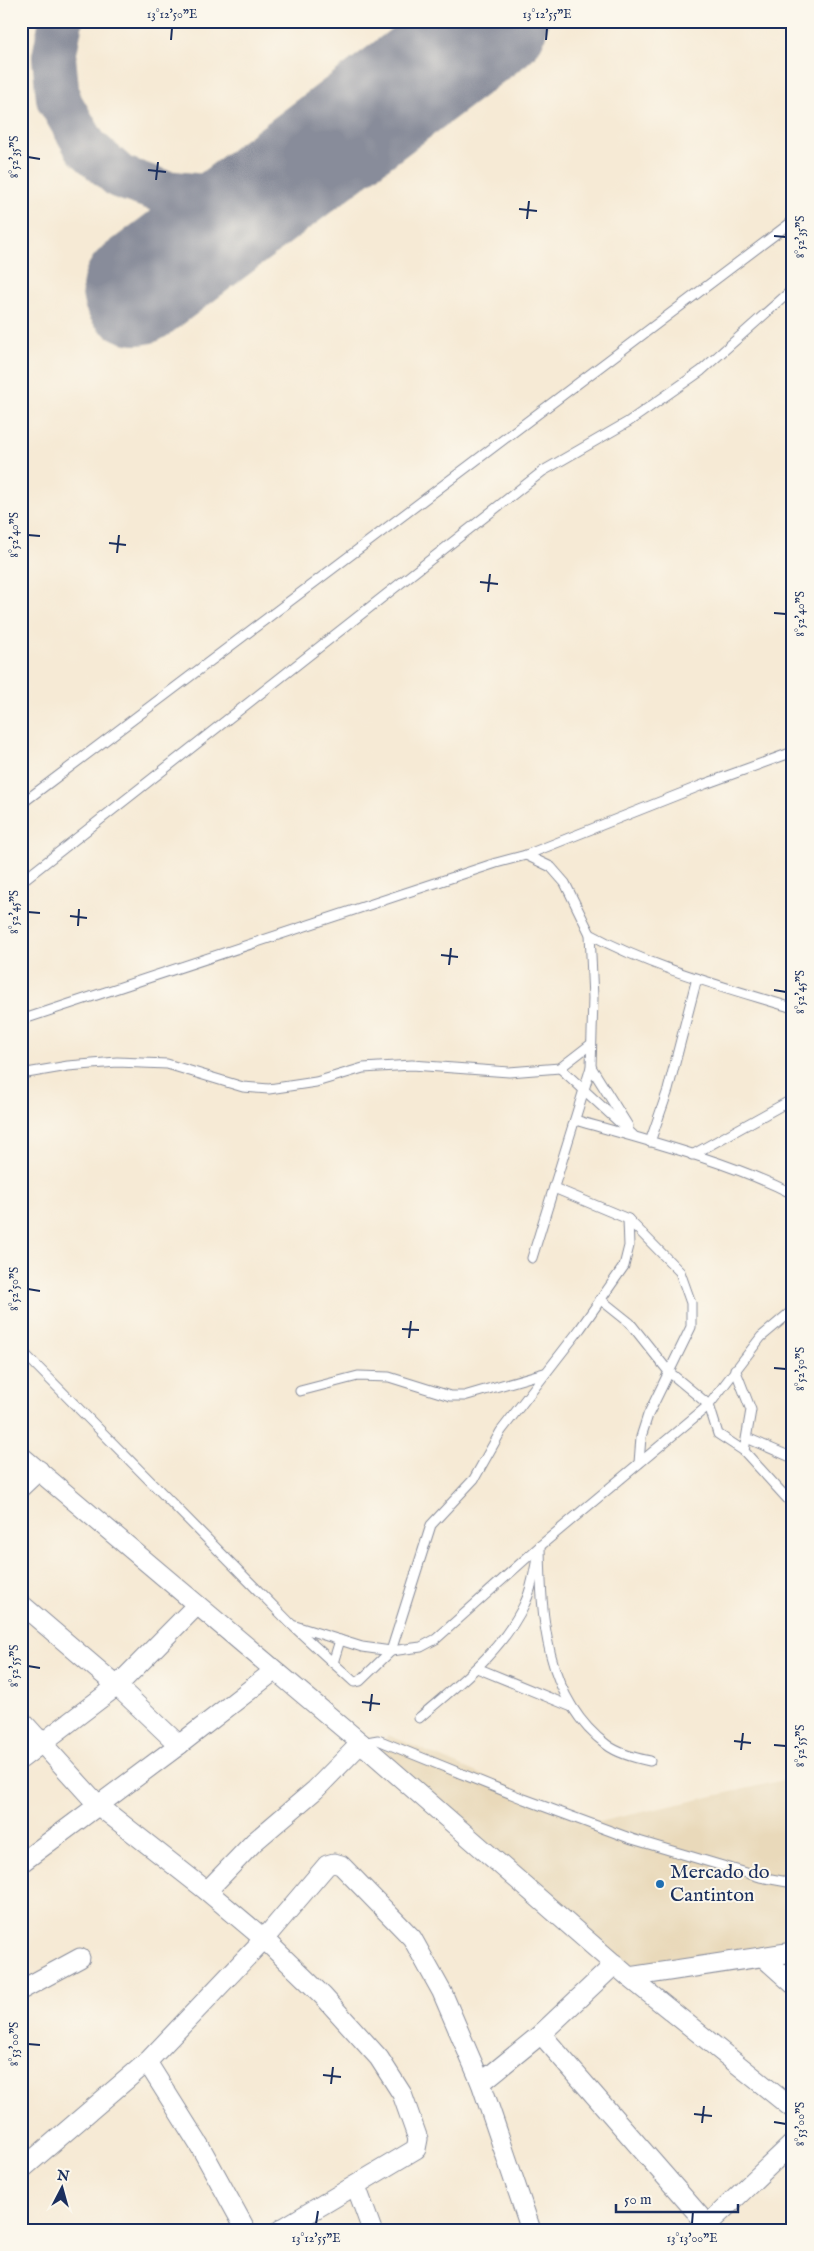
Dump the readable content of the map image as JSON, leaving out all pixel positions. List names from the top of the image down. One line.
{"places":["Mercado do Cantinton"],"scale_bar":"50 m","north":"top","coordinates":["13°12'50\"E","13°12'55\"E","8°52'35\"S","8°52'40\"S","8°52'45\"S","8°52'50\"S","8°52'55\"S","8°53'00\"S","13°13'00\"E"]}
